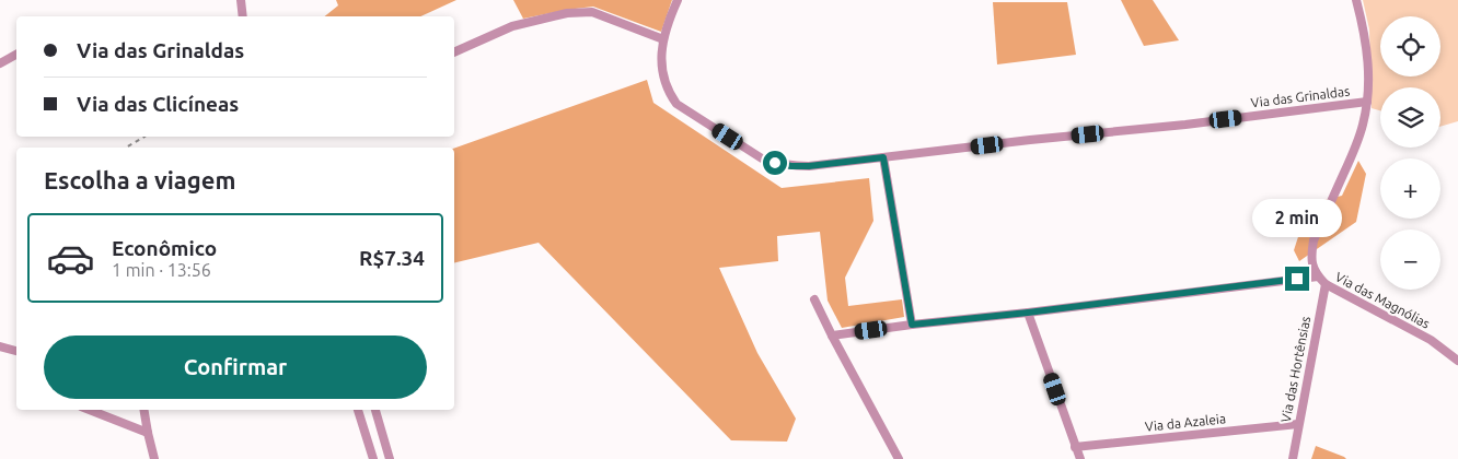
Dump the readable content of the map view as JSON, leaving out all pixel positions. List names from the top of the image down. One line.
{"streets":{"street":["Via das Grinaldas","Via das Magnólias","Via das Hortênsias","Via da Azaleia"]},"crossings":[["Via das Grinaldas","Via das Magnólias"],["Via das Magnólias","Via das Hortênsias"],["Via das Hortênsias","Via da Azaleia"]],"page":{"map_buttons":["+","−"],"banner":["Via das Grinaldas","Via das Clicíneas"],"heading":"Escolha a viagem","bubble":"2 min","list":[{"name":"Econômico","note":"1 min · 13:56","value":"R$7.34"}],"buttons":"Confirmar"}}
